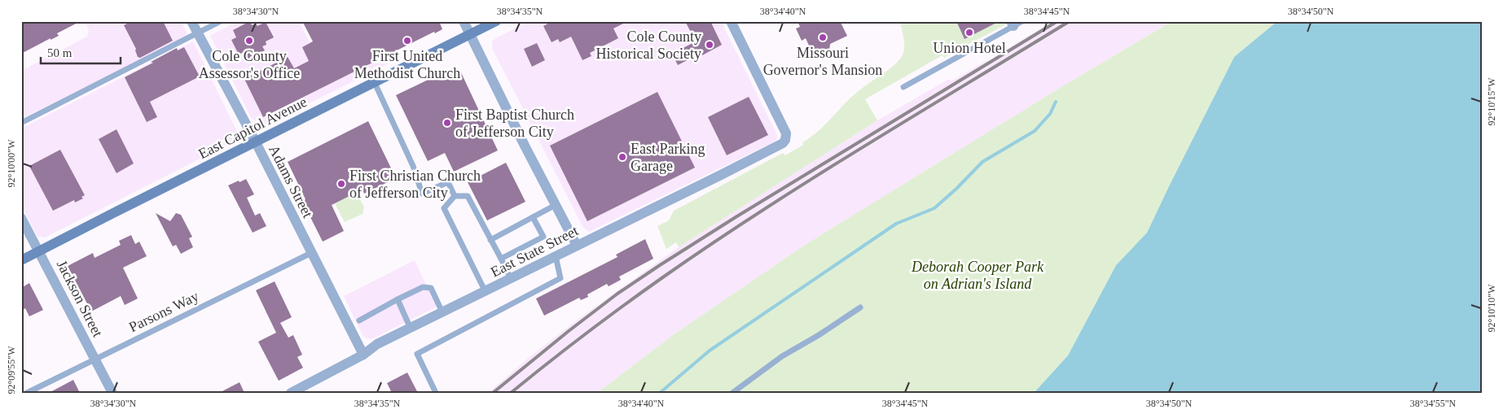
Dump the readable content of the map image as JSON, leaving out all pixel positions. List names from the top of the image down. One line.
{"streets":{"street":["East Capitol Avenue","Adams Street","East State Street","Jackson Street"],"lane":["Parsons Way"]},"crossings":[["East Capitol Avenue","Adams Street"],["East Capitol Avenue","Jackson Street"],["Adams Street","East State Street"],["Adams Street","Parsons Way"],["Jackson Street","Parsons Way"]],"parks":["Deborah Cooper Park on Adrian's Island"],"places":["Union Hotel","Missouri Governor's Mansion","Cole County Assessor's Office","First United Methodist Church","Cole County Historical Society","First Baptist Church of Jefferson City","East Parking Garage","First Christian Church of Jefferson City"],"scale_bar":"50 m","coordinates":["38°34'30\"N","38°34'35\"N","38°34'40\"N","38°34'45\"N","38°34'50\"N","92°10'15\"W","92°10'00\"W","92°10'10\"W","92°09'55\"W","38°34'55\"N"]}
